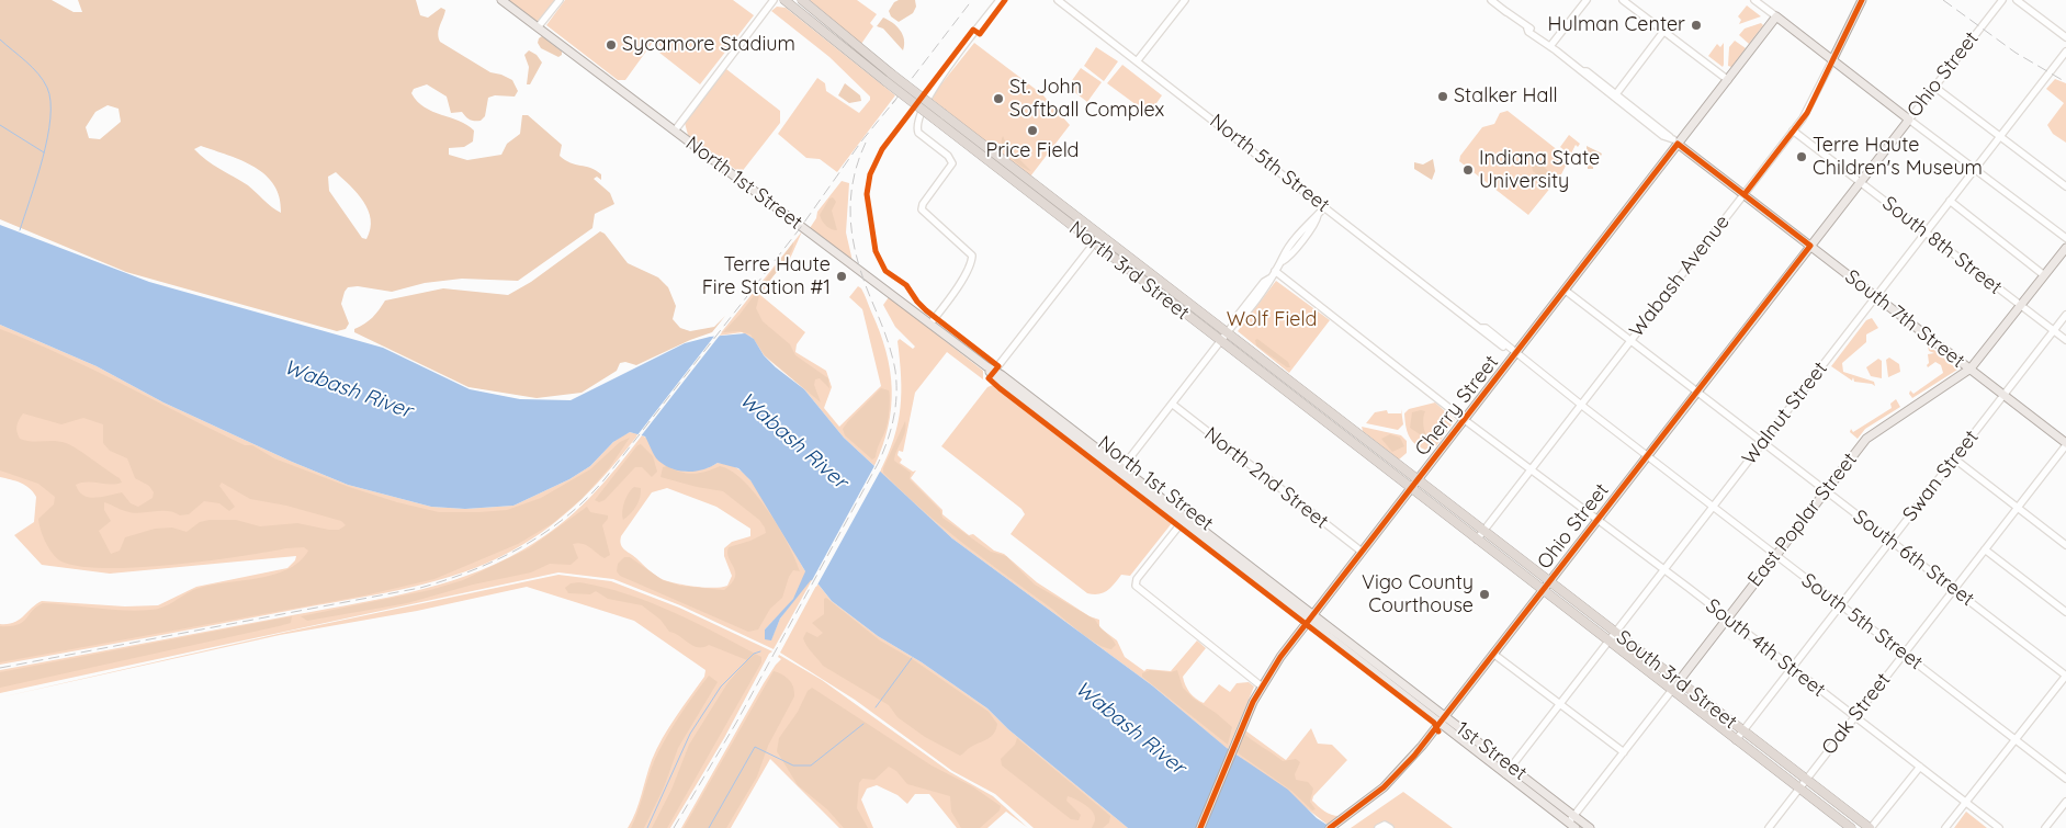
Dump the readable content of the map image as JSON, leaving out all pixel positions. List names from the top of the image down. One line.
{"streets":{"highway":["North 3rd Street","South 3rd Street"],"main road":["Ohio Street","North 1st Street","Wabash Avenue","South 7th Street","Cherry Street","East Poplar Street","1st Street"],"street":["North 5th Street","South 8th Street","Walnut Street","Swan Street","North 2nd Street","South 6th Street","South 5th Street","South 4th Street","Oak Street"]},"crossings":[["Ohio Street","South 8th Street"],["Ohio Street","South 7th Street"],["Ohio Street","South 6th Street"],["Ohio Street","South 5th Street"],["Ohio Street","South 4th Street"],["Ohio Street","South 3rd Street"],["Ohio Street","1st Street"],["North 5th Street","Wabash Avenue"],["North 5th Street","Cherry Street"],["North 5th Street","South 5th Street"],["North 1st Street","Cherry Street"],["North 1st Street","1st Street"],["South 8th Street","Wabash Avenue"],["South 8th Street","Walnut Street"],["South 8th Street","Swan Street"],["South 8th Street","East Poplar Street"],["North 3rd Street","Wabash Avenue"],["North 3rd Street","Cherry Street"],["North 3rd Street","South 3rd Street"],["Wabash Avenue","South 7th Street"],["Wabash Avenue","South 6th Street"],["Wabash Avenue","South 5th Street"],["Wabash Avenue","South 4th Street"],["Wabash Avenue","South 3rd Street"],["South 7th Street","Cherry Street"],["South 7th Street","Walnut Street"],["South 7th Street","Swan Street"],["South 7th Street","East Poplar Street"],["South 7th Street","Oak Street"],["Cherry Street","North 2nd Street"],["Cherry Street","South 6th Street"],["Cherry Street","South 4th Street"],["Cherry Street","1st Street"],["Walnut Street","South 6th Street"],["Walnut Street","South 5th Street"],["Walnut Street","South 4th Street"],["Walnut Street","South 3rd Street"],["Walnut Street","1st Street"],["Swan Street","South 6th Street"],["Swan Street","South 5th Street"],["Swan Street","South 4th Street"],["Swan Street","South 3rd Street"],["East Poplar Street","South 6th Street"],["East Poplar Street","South 5th Street"],["East Poplar Street","South 4th Street"],["East Poplar Street","South 3rd Street"],["East Poplar Street","1st Street"],["South 6th Street","Oak Street"],["South 5th Street","Oak Street"],["South 4th Street","Oak Street"],["South 3rd Street","Oak Street"]],"water":["Wabash River"],"parks":["Wolf Field"],"places":["Hulman Center","Sycamore Stadium","Stalker Hall","St. John Softball Complex","Price Field","Terre Haute Children's Museum","Indiana State University","Terre Haute Fire Station #1","Vigo County Courthouse"]}
